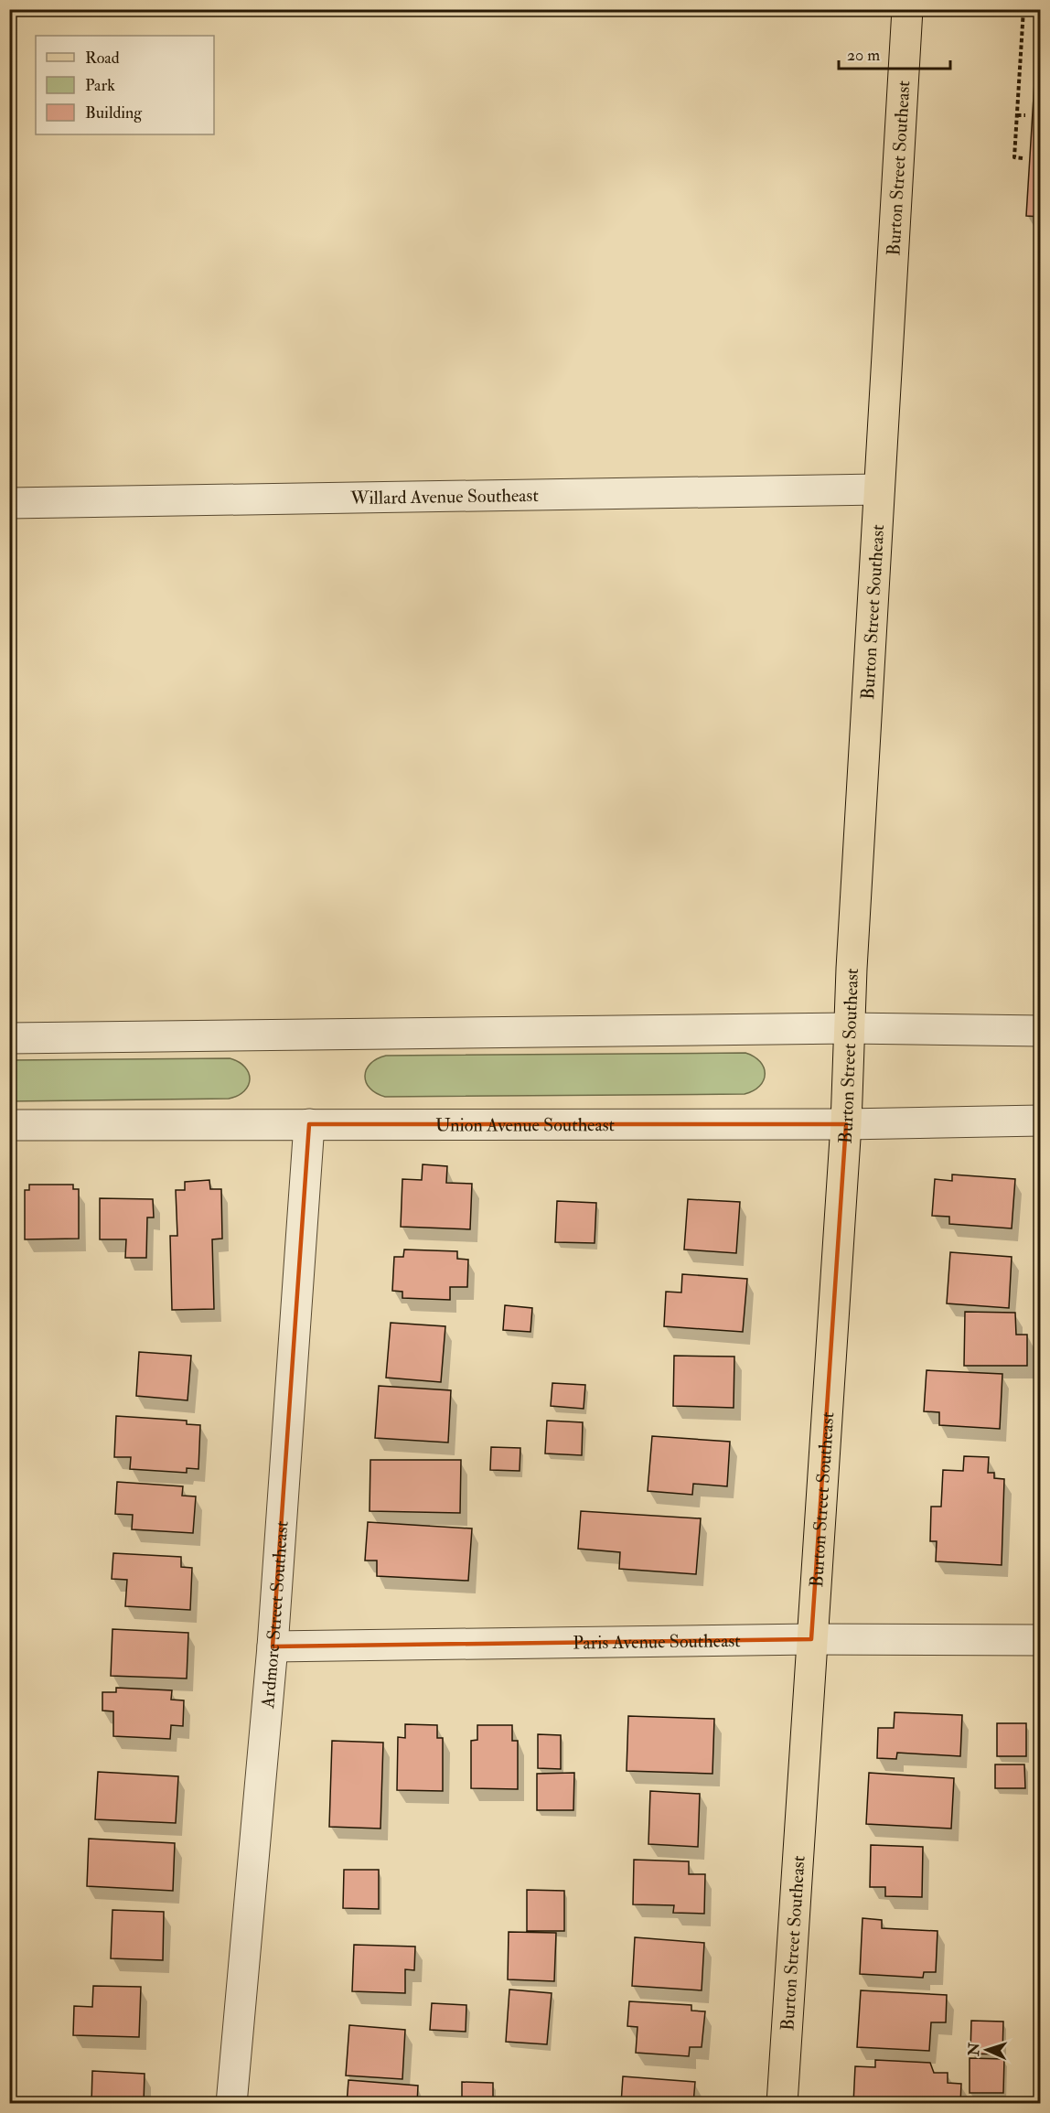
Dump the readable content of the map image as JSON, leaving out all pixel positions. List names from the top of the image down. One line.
{"streets":{"main road":["Burton Street Southeast"],"street":["Willard Avenue Southeast","Union Avenue Southeast","Ardmore Street Southeast","Paris Avenue Southeast"]},"crossings":[["Burton Street Southeast","Willard Avenue Southeast"],["Burton Street Southeast","Union Avenue Southeast"],["Burton Street Southeast","Paris Avenue Southeast"],["Union Avenue Southeast","Ardmore Street Southeast"],["Ardmore Street Southeast","Paris Avenue Southeast"]],"legend":["Road","Park","Building"],"scale_bar":"20 m","north":"left"}
